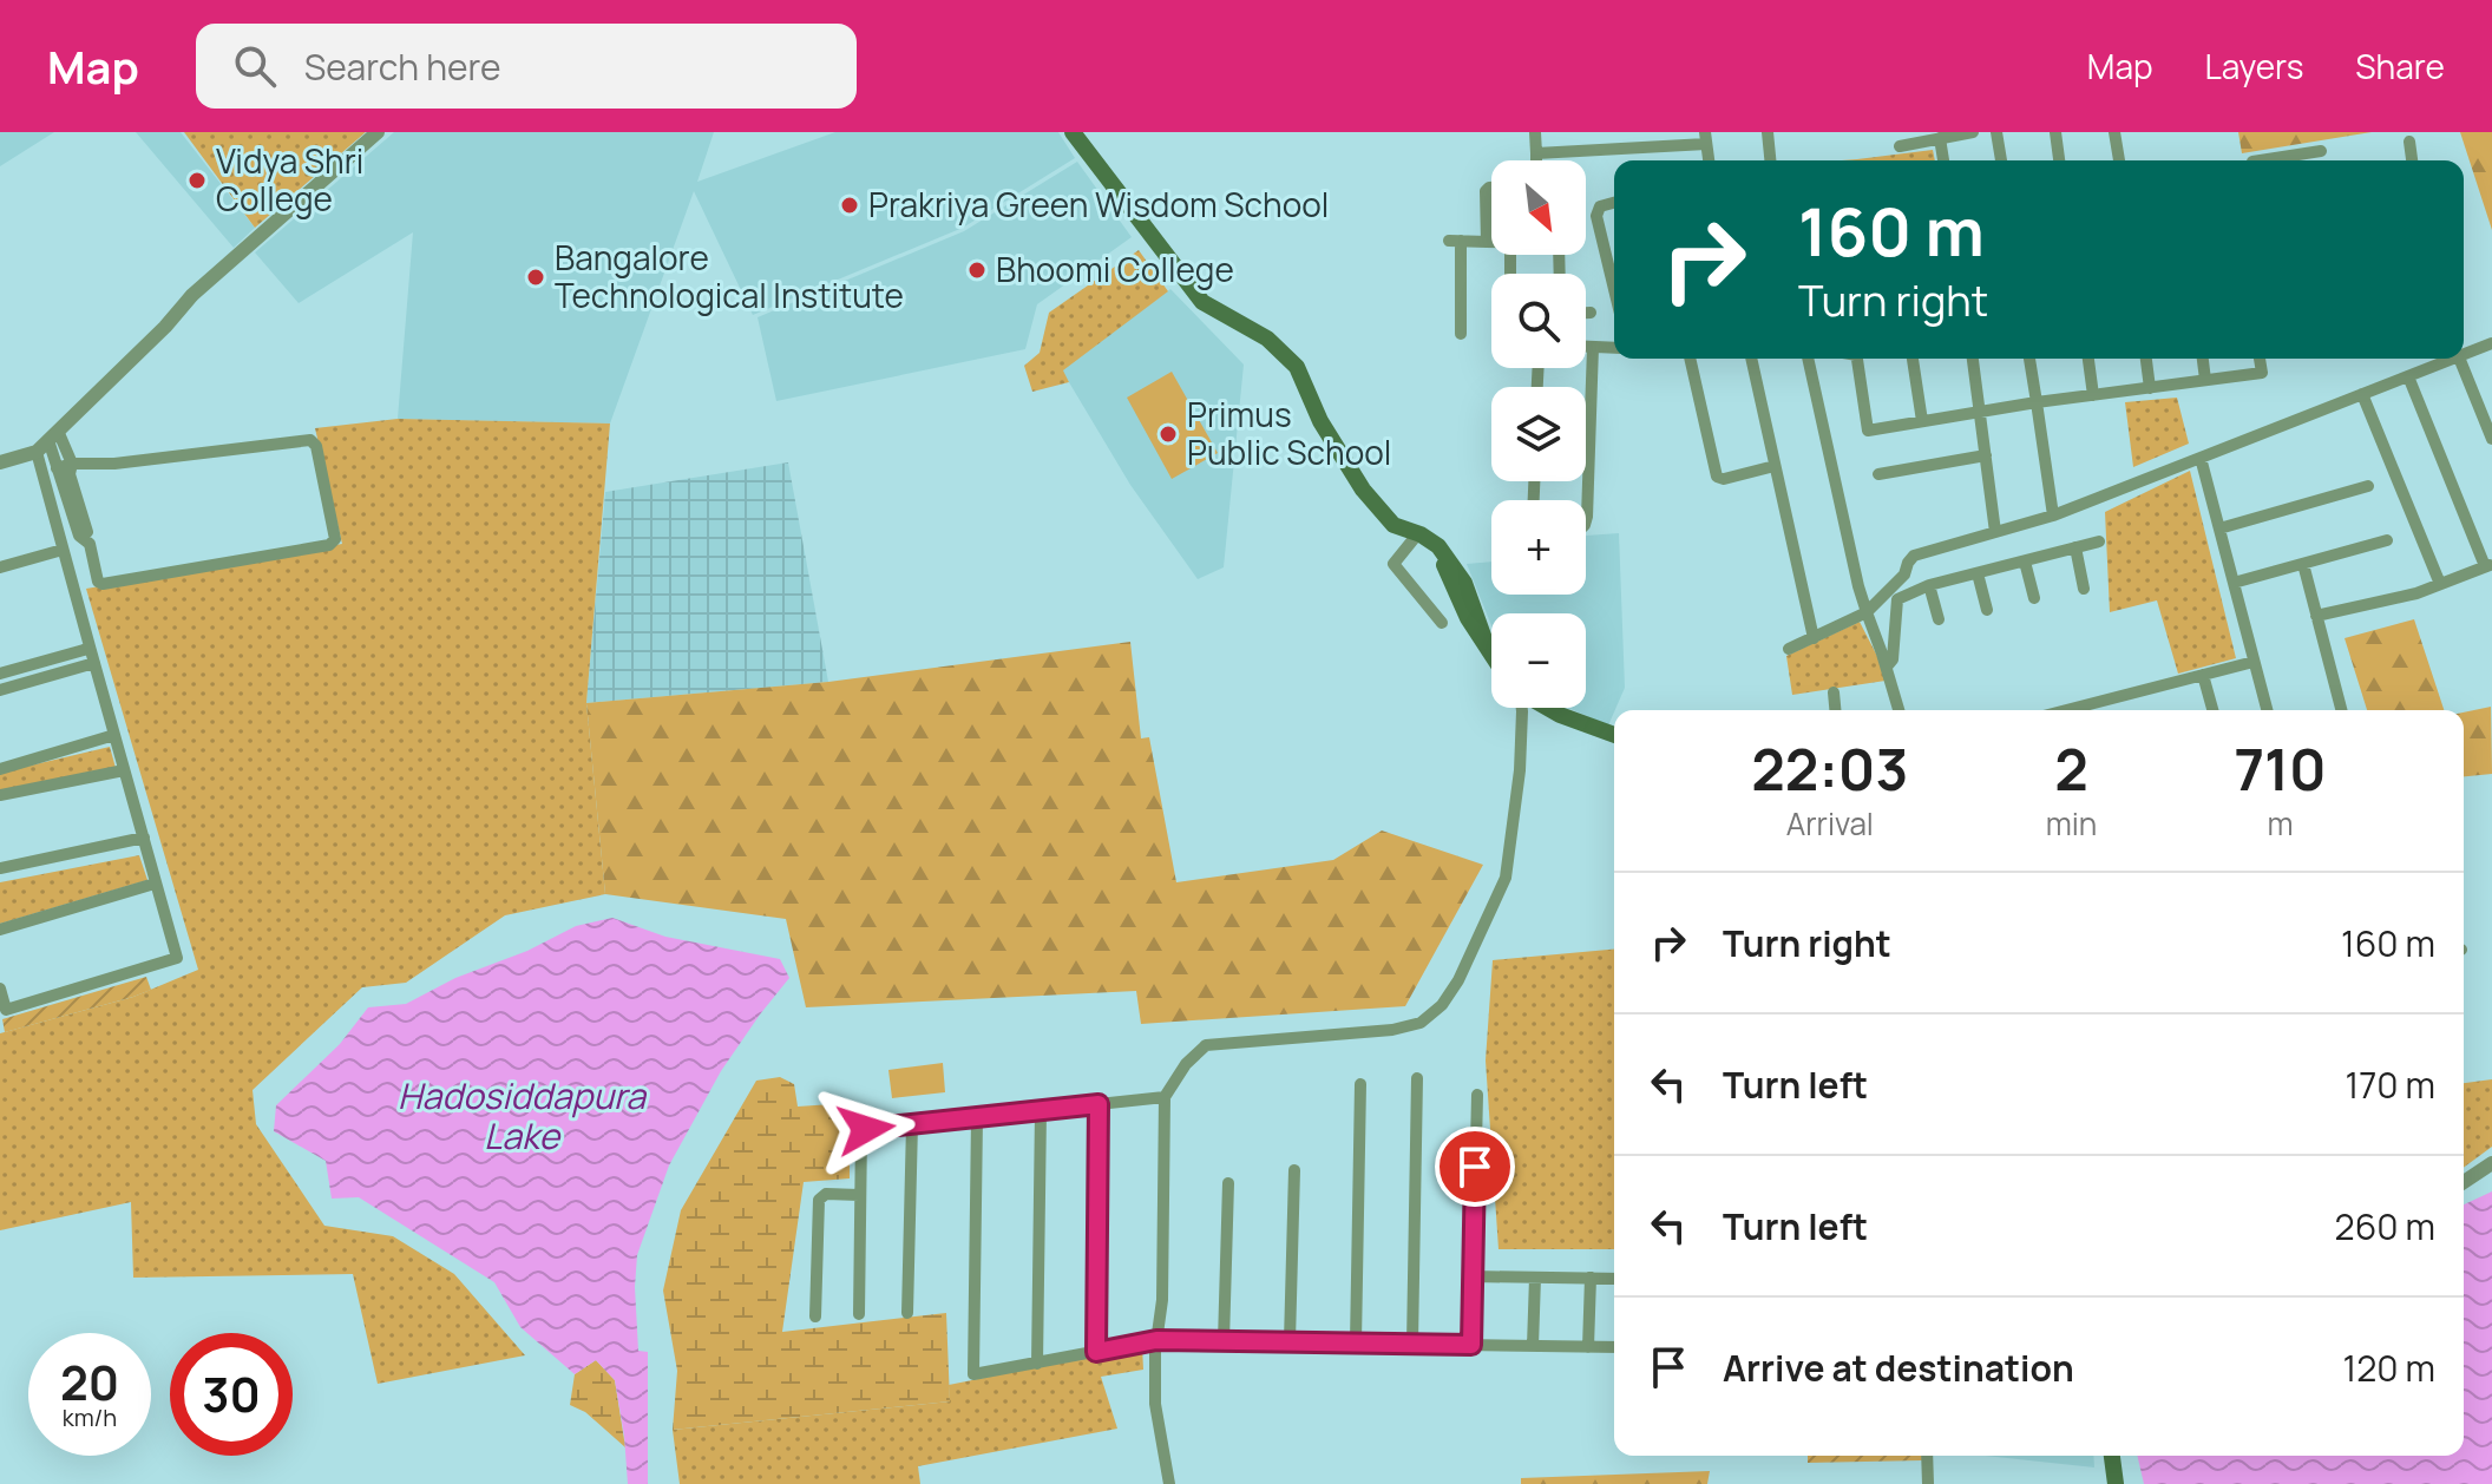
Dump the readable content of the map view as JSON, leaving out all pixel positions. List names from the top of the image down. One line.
{"water":["Hadosiddapura Lake"],"places":["Vidya Shri College","Prakriya Green Wisdom School","Bhoomi College","Bangalore Technological Institute","Primus Public School"],"north":"bottom right","page":{"header":"Map","search":"Search here","nav":["Map","Layers","Share"],"map_buttons":["+","−"],"turn":["160 m","Turn right"],"eta":["22:03","Arrival","2","min","710","m"],"list":[{"name":"Turn right","value":"160 m"},{"name":"Turn left","value":"170 m"},{"name":"Turn left","value":"260 m"},{"name":"Arrive at destination","value":"120 m"}],"speed":"20 km/h","limit":"30"}}
